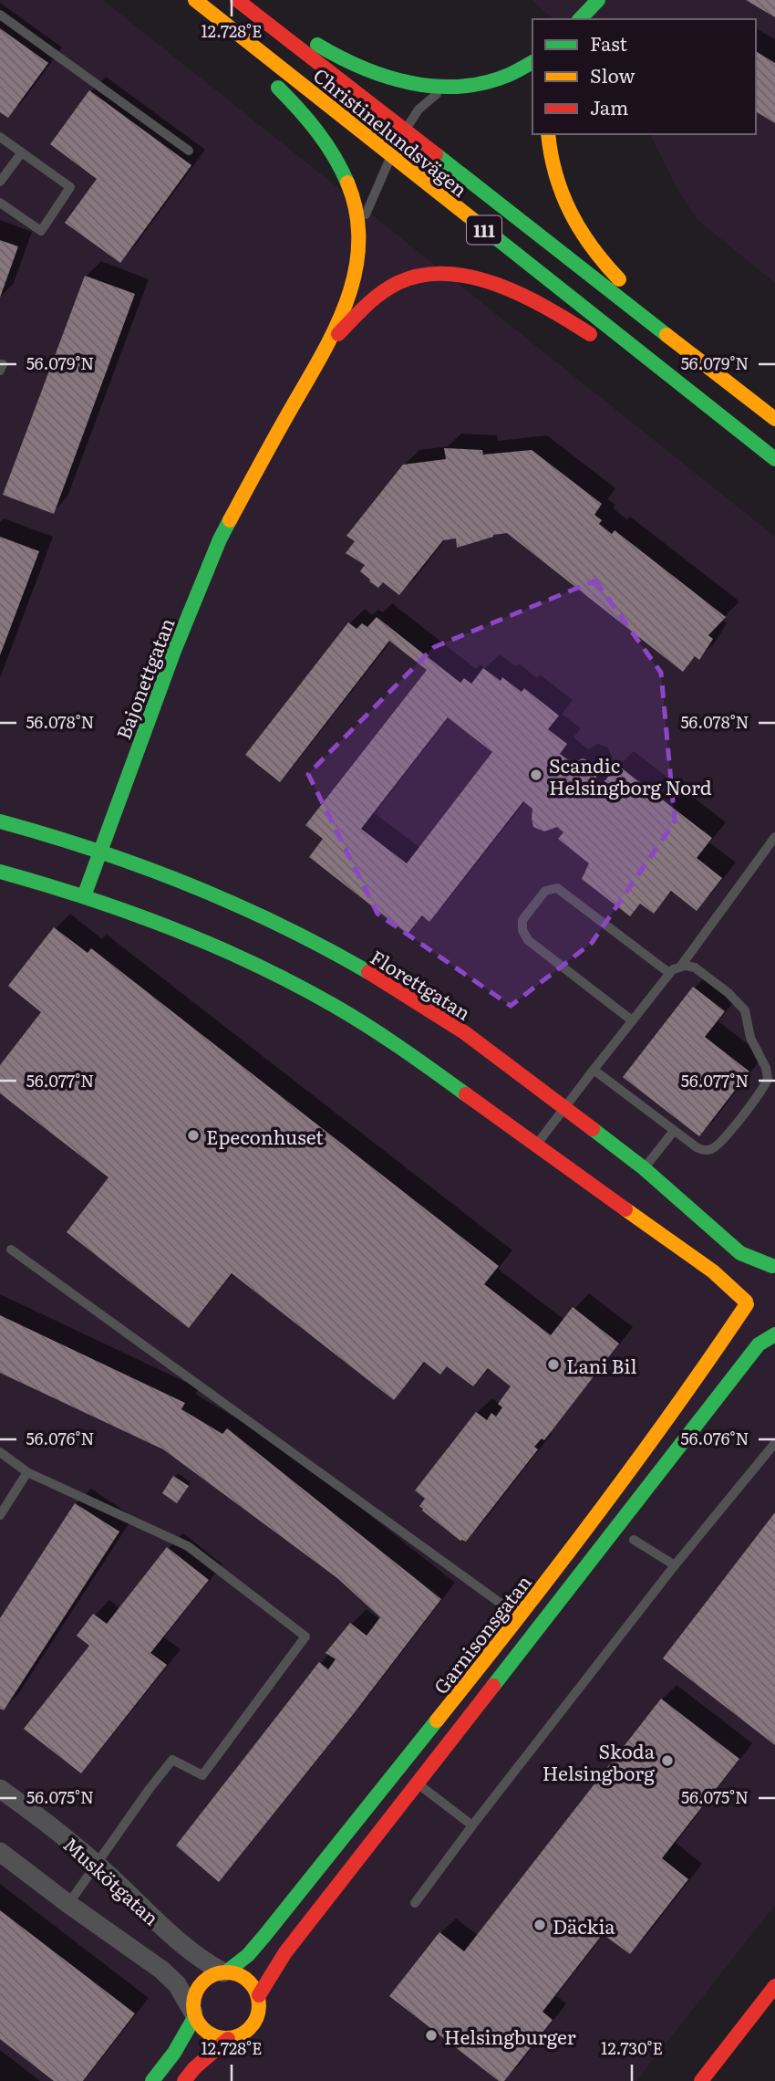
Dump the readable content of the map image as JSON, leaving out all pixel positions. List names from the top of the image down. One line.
{"streets":{"main road":["Christinelundsvägen","111","Bajonettgatan","Florettgatan","Garnisonsgatan"],"street":["Muskötgatan"]},"crossings":[["Bajonettgatan","Florettgatan"],["Florettgatan","Garnisonsgatan"],["Garnisonsgatan","Muskötgatan"]],"places":["Scandic Helsingborg Nord","Epeconhuset","Lani Bil","Skoda Helsingborg","Däckia","Helsingburger"],"legend":["Fast","Slow","Jam"],"coordinates":["12.728°E","56.079°N","56.078°N","56.077°N","56.076°N","56.075°N","12.730°E"]}
